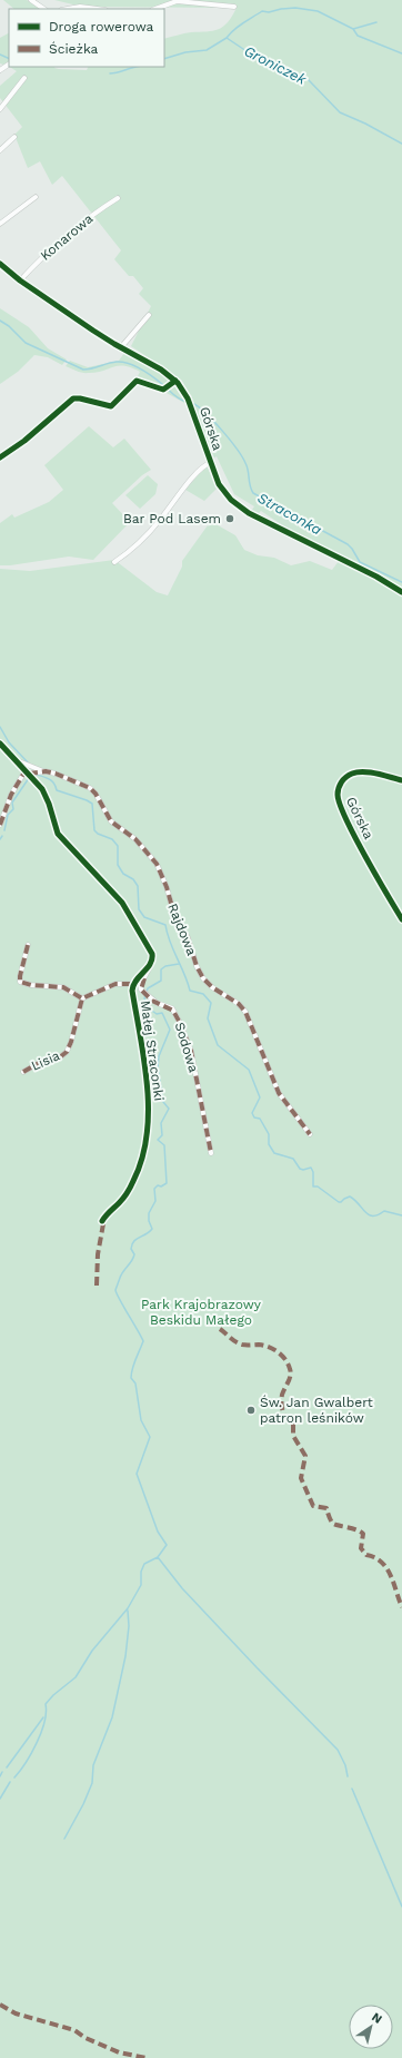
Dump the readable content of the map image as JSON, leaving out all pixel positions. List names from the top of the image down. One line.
{"streets":{"street":["Konarowa","Górska","Rajdowa","Sodowa","Małej Straconki","Lisia"]},"crossings":[["Konarowa","Górska"],["Sodowa","Małej Straconki"]],"water":["Groniczek","Straconka"],"parks":["Park Krajobrazowy Beskidu Małego"],"places":["Bar Pod Lasem","Św. Jan Gwalbert patron leśników"],"legend":["Droga rowerowa","Ścieżka"],"north":"top right"}
